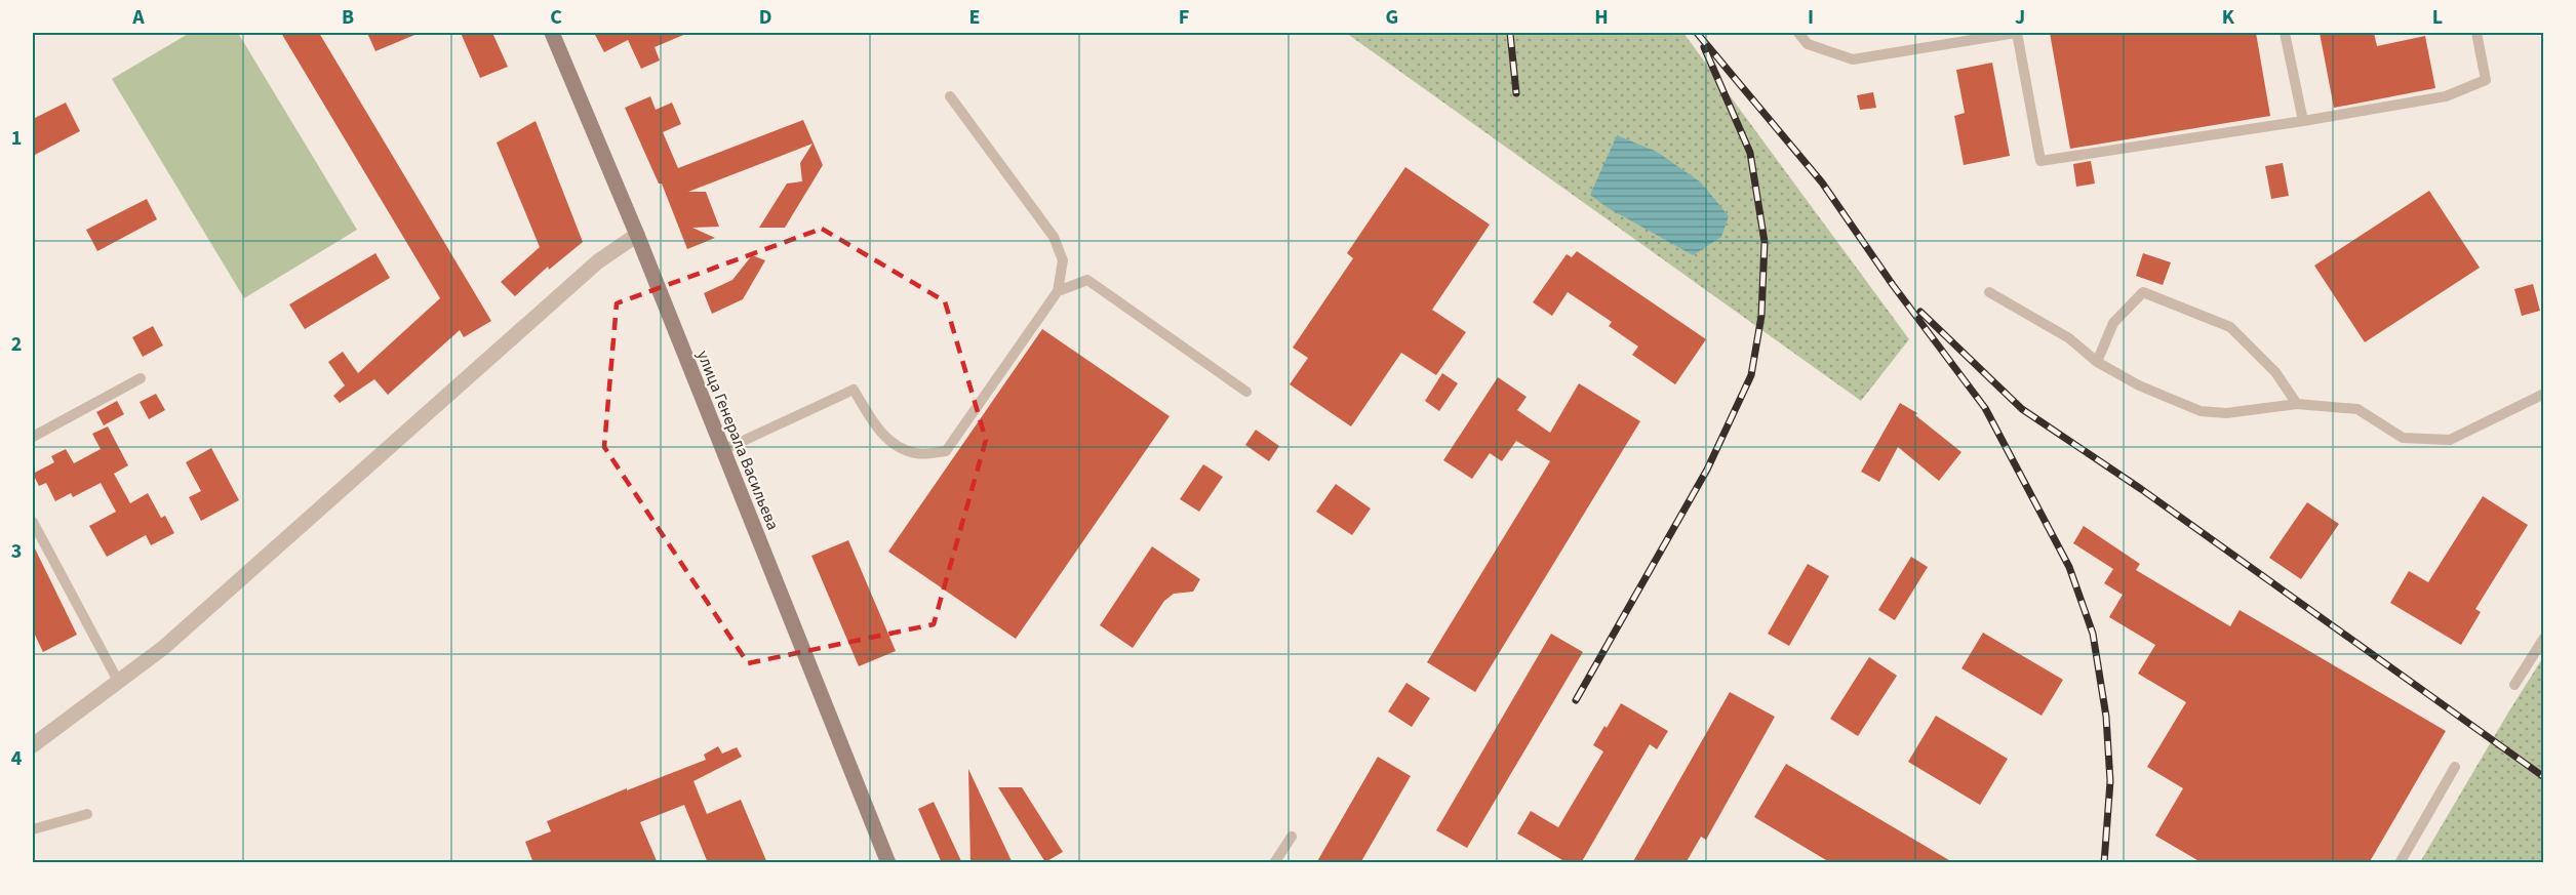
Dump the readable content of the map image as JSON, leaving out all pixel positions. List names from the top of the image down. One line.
{"streets":{"main road":["улица Генерала Васильева"]},"grid":{"columns":["A","B","C","D","E","F","G","H","I","J","K","L"],"rows":["1","2","3","4"]}}
